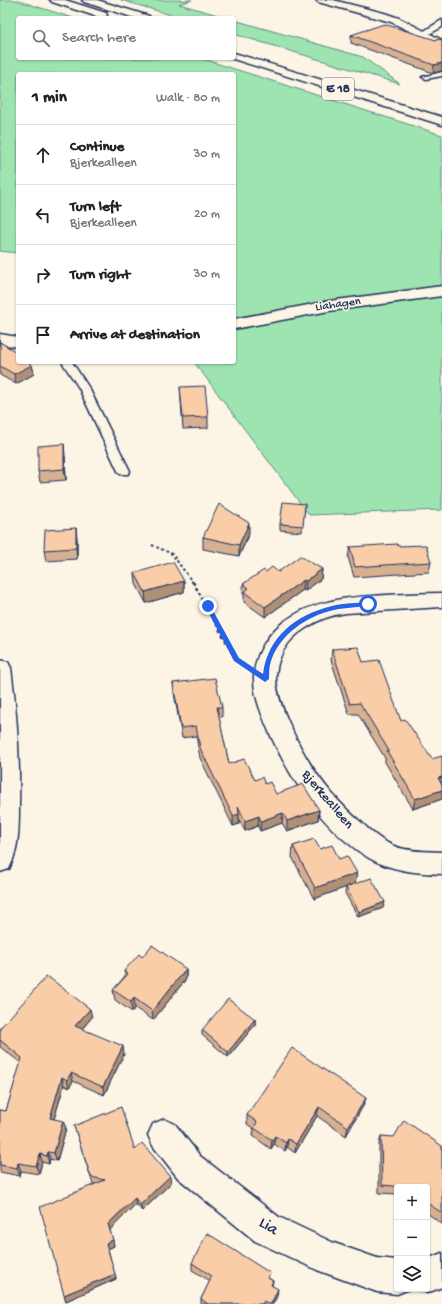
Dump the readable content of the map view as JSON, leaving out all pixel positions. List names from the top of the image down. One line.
{"streets":{"main road":["E 18","Liahagen","Bjerkealleen","Lia"]},"page":{"search":"Search here","heading":["1 min","Walk · 80 m"],"list":[["Continue","Bjerkealleen","30 m"],["Turn left","Bjerkealleen","20 m"],["Turn right","30 m"],"Arrive at destination"],"map_buttons":["+","−"]}}
